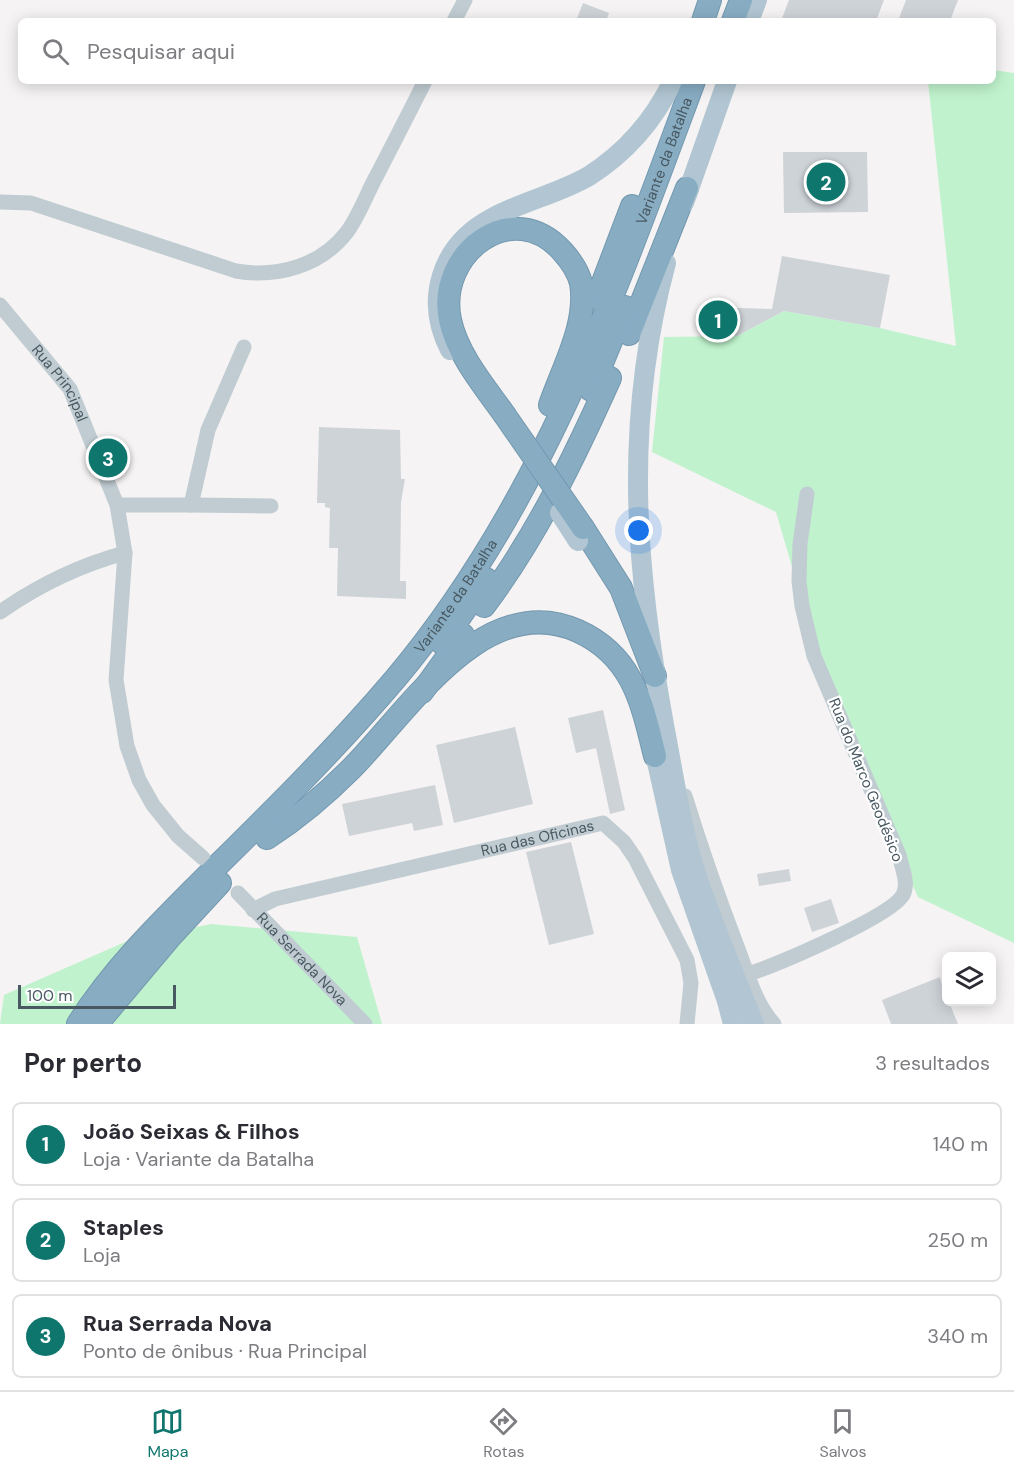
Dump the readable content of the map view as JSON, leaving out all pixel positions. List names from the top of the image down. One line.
{"streets":{"highway":["Variante da Batalha"],"street":["Rua Principal","Rua do Marco Geodésico","Rua das Oficinas","Rua Serrada Nova"]},"crossings":[["Rua das Oficinas","Rua Serrada Nova"]],"scale_bar":"100 m","page":{"search":"Pesquisar aqui","pins":["2","1","3"],"scale":"100 m","heading":["Por perto","3 resultados"],"list":[{"mark":"1","name":"João Seixas & Filhos","note":"Loja · Variante da Batalha","value":"140 m"},{"mark":"2","name":"Staples","note":"Loja","value":"250 m"},{"mark":"3","name":"Rua Serrada Nova","note":"Ponto de ônibus · Rua Principal","value":"340 m"}],"nav":["Mapa","Rotas","Salvos"]}}
